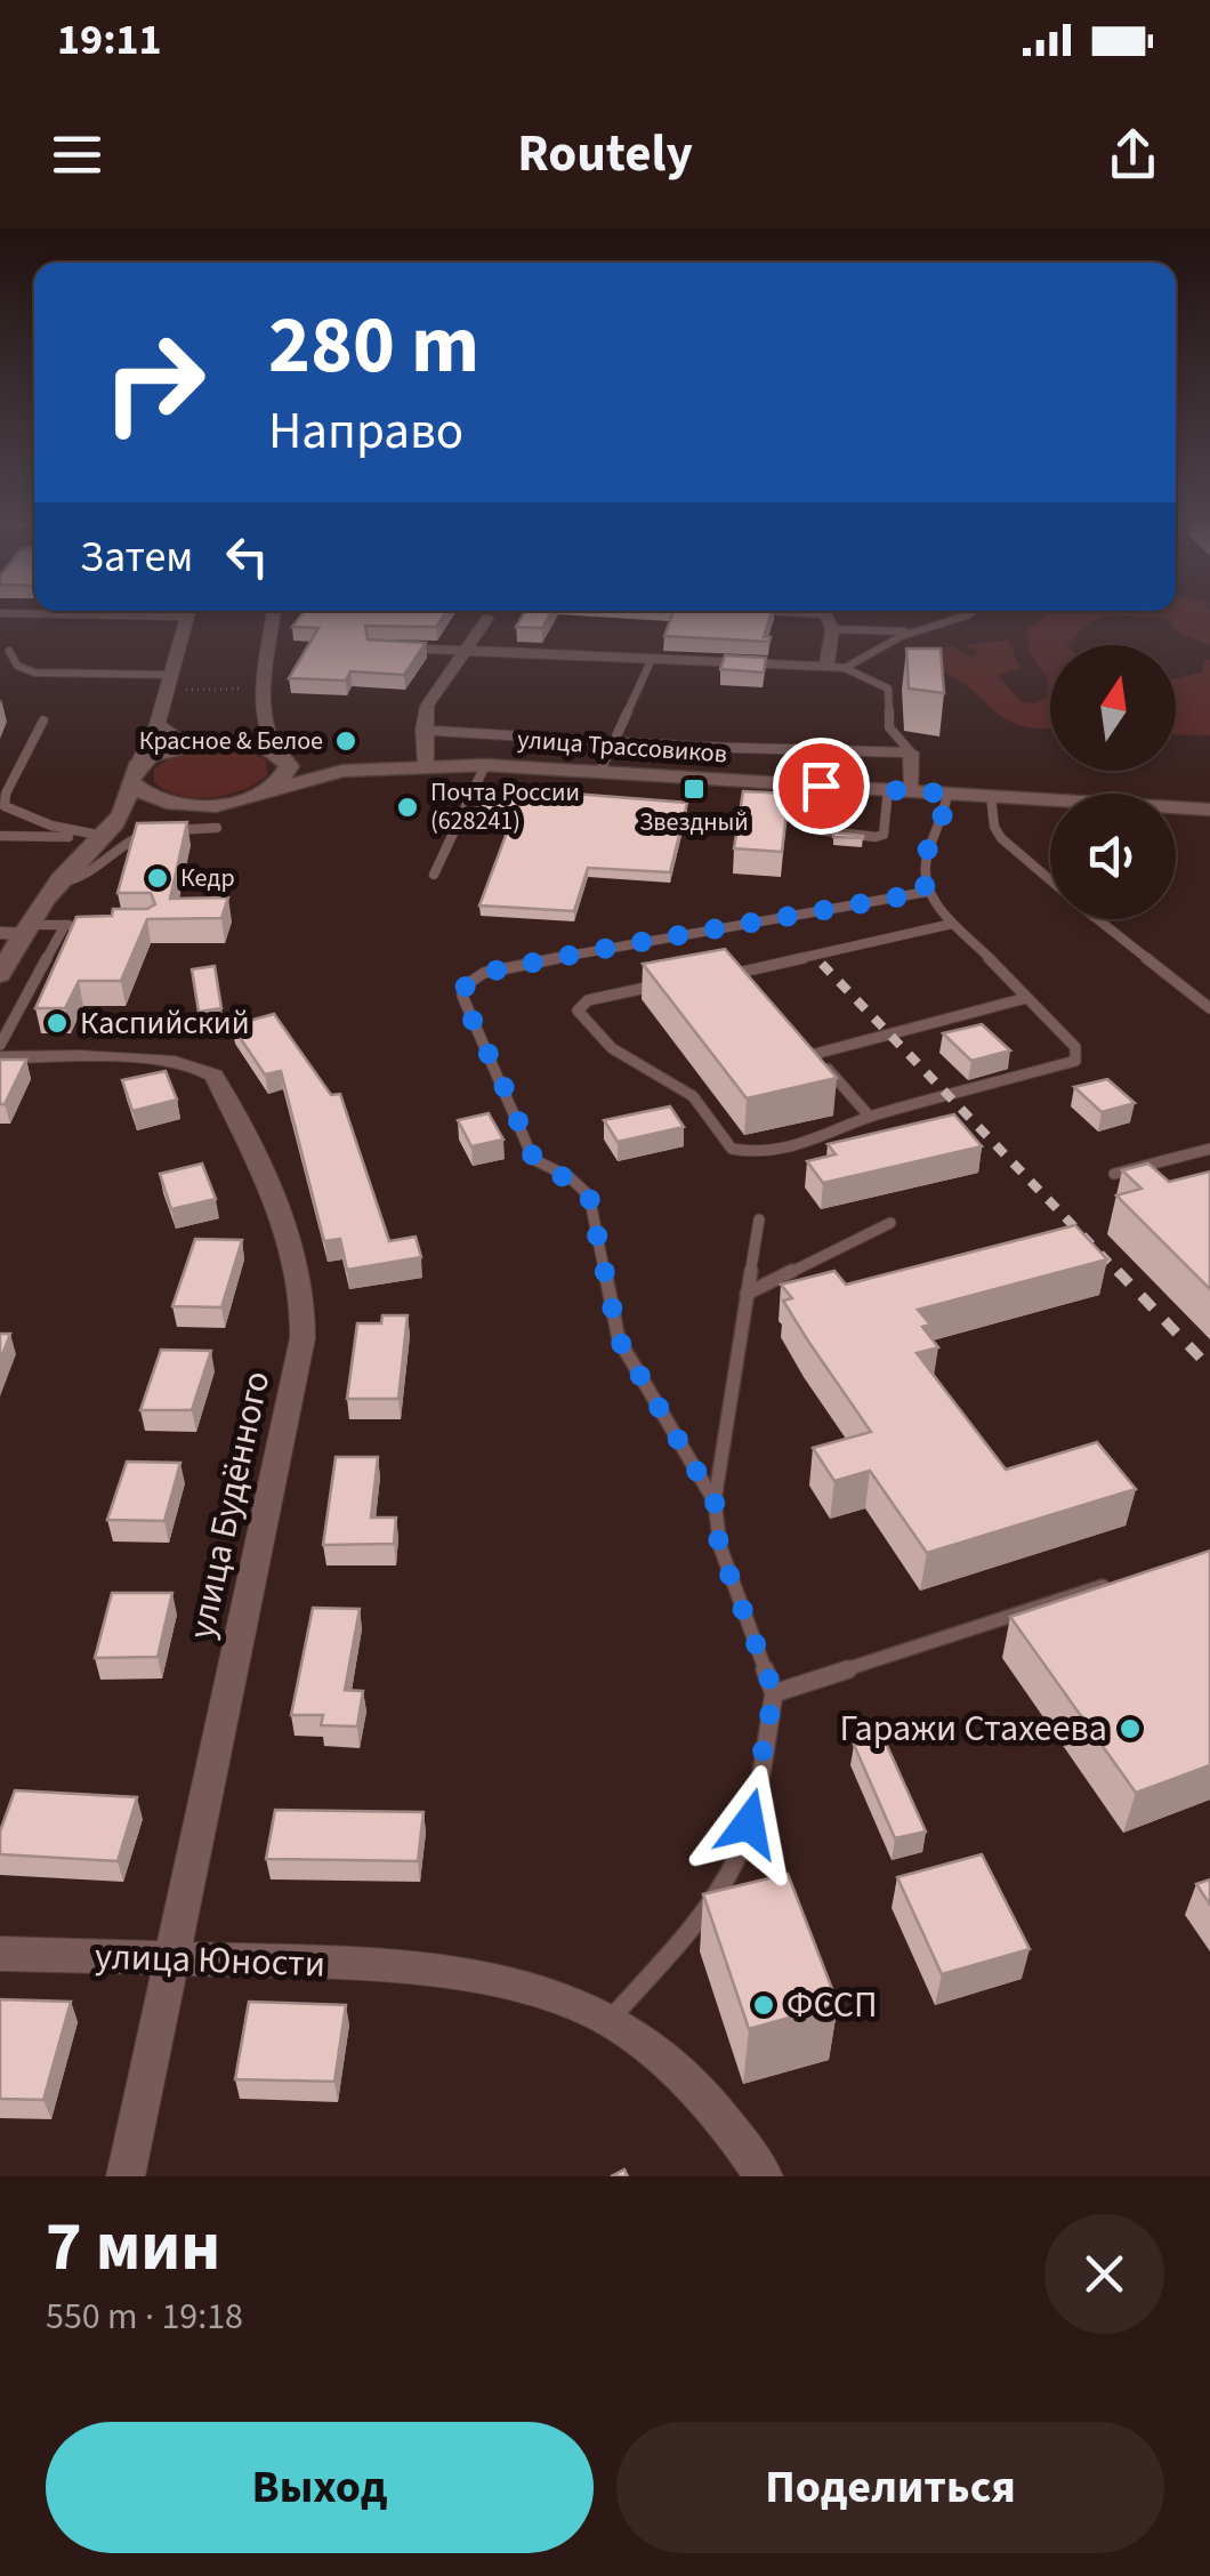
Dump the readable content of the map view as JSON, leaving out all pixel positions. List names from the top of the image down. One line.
{"streets":{"main road":["улица Трассовиков"],"street":["улица Будённого","улица Юности"]},"crossings":[["улица Будённого","улица Юности"]],"places":{"other":["Красное & Белое","Почта России (628241)","Кедр","Каспийский","Гаражи Стахеева","ФССП"],"transit":["Звездный"]},"north":"top","page":{"status":"19:11","header":"Routely","turn":["280 m","Направо"],"then":"Затем","heading":["7 мин","550 m · 19:18"],"buttons":["Выход","Поделиться"]}}
